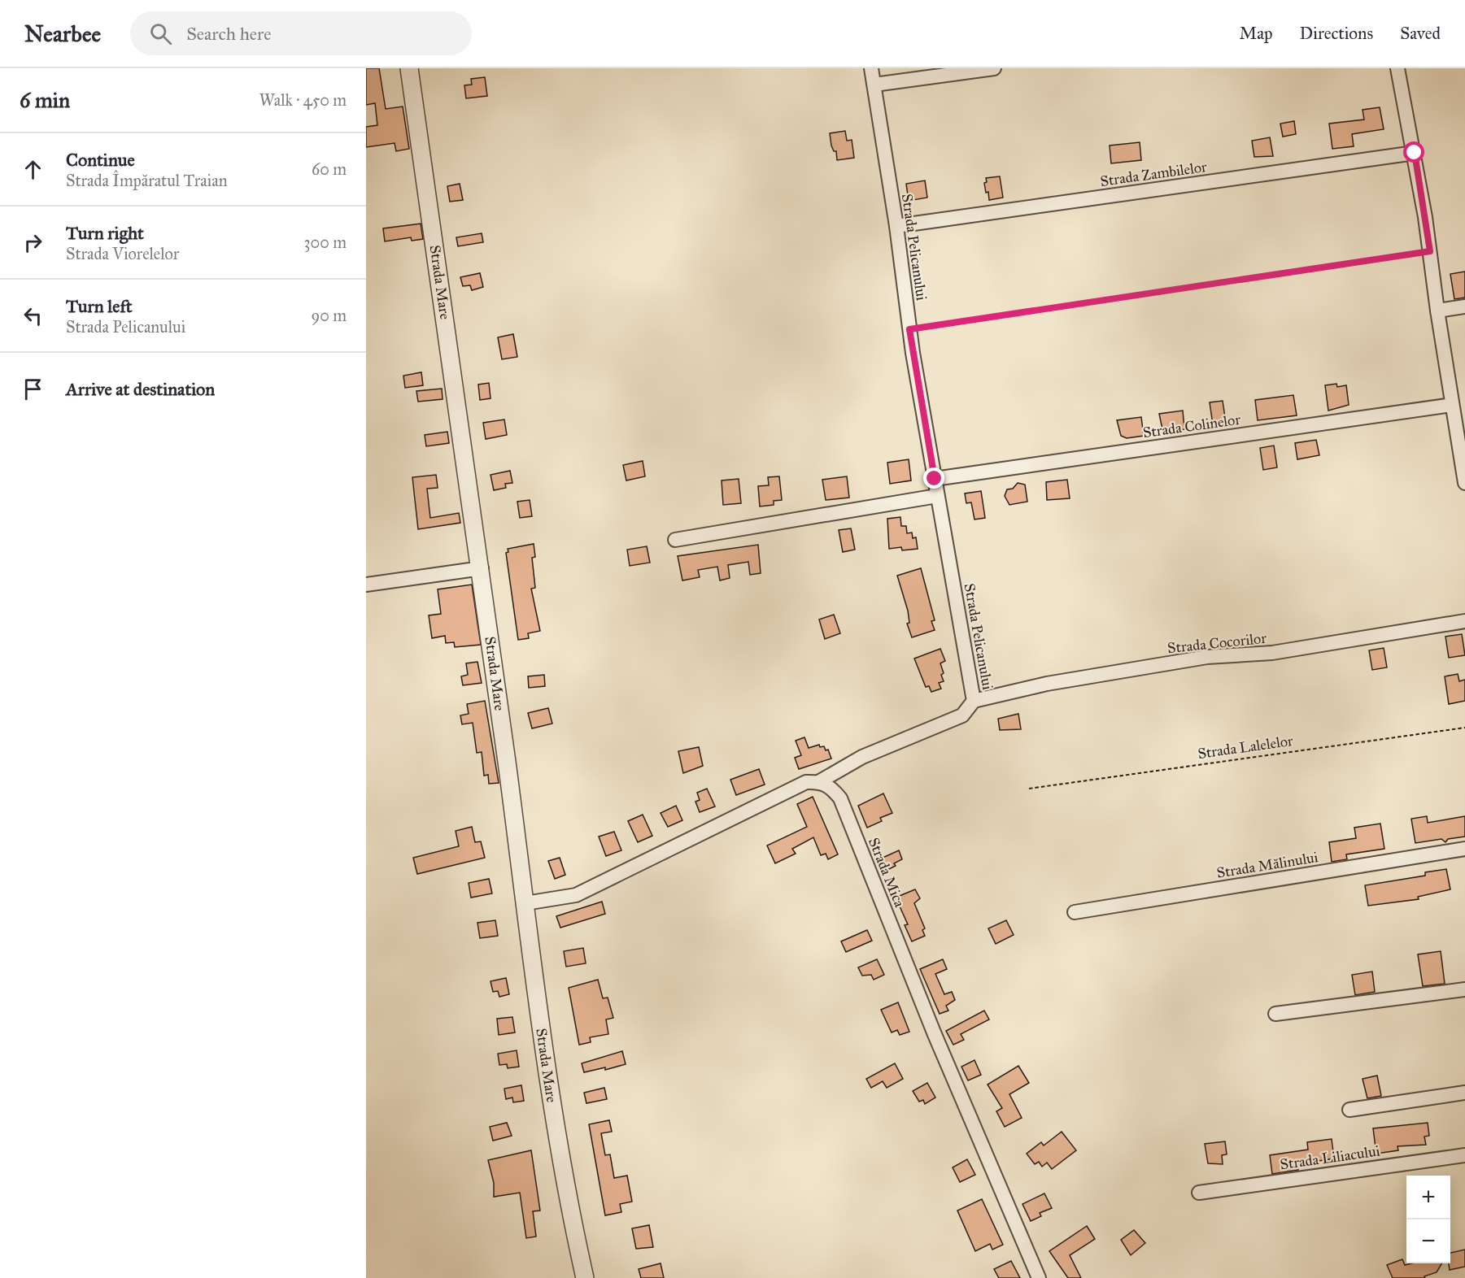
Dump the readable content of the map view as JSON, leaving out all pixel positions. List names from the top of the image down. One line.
{"streets":{"street":["Strada Zambilelor","Strada Pelicanului","Strada Mare","Strada Colinelor","Strada Cocorilor","Strada Mălinului","Strada Mica","Strada Liliacului"],"path":["Strada Lalelelor"]},"crossings":[["Strada Zambilelor","Strada Pelicanului"],["Strada Pelicanului","Strada Colinelor"],["Strada Pelicanului","Strada Cocorilor"],["Strada Pelicanului","Strada Mica"]],"page":{"header":"Nearbee","search":"Search here","nav":["Map","Directions","Saved"],"heading":["6 min","Walk · 450 m"],"list":[["Continue","Strada Împăratul Traian","60 m"],["Turn right","Strada Viorelelor","300 m"],["Turn left","Strada Pelicanului","90 m"],"Arrive at destination"],"map_buttons":["+","−"]}}
